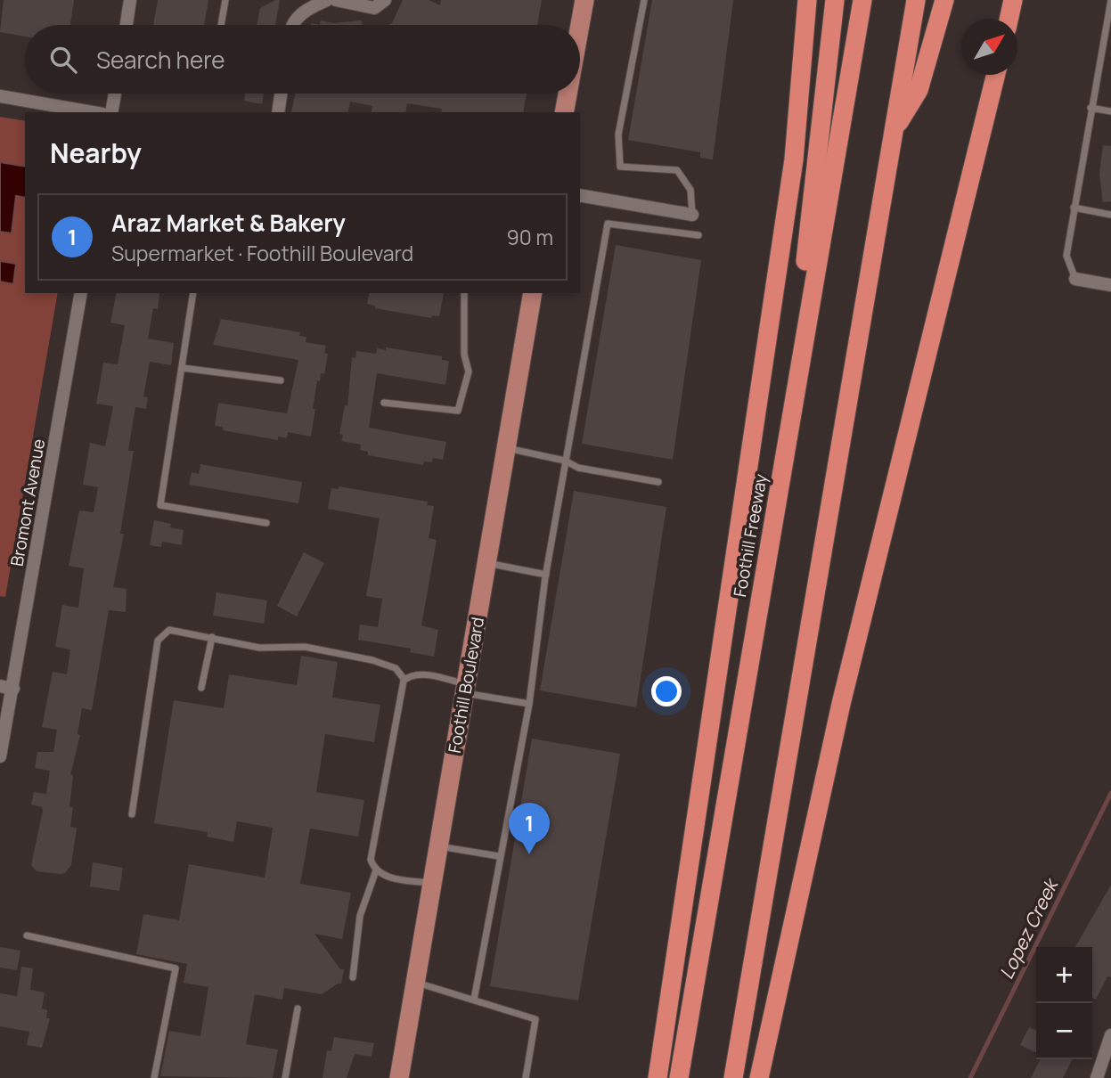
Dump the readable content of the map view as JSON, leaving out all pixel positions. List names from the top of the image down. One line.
{"streets":{"highway":["Foothill Freeway"],"main road":["Foothill Boulevard"],"street":["Bromont Avenue"]},"water":["Lopez Creek"],"north":"top right","page":{"search":"Search here","heading":"Nearby","list":[{"mark":"1","name":"Araz Market & Bakery","note":"Supermarket · Foothill Boulevard","value":"90 m"}],"pins":"1","map_buttons":["+","−"]}}
